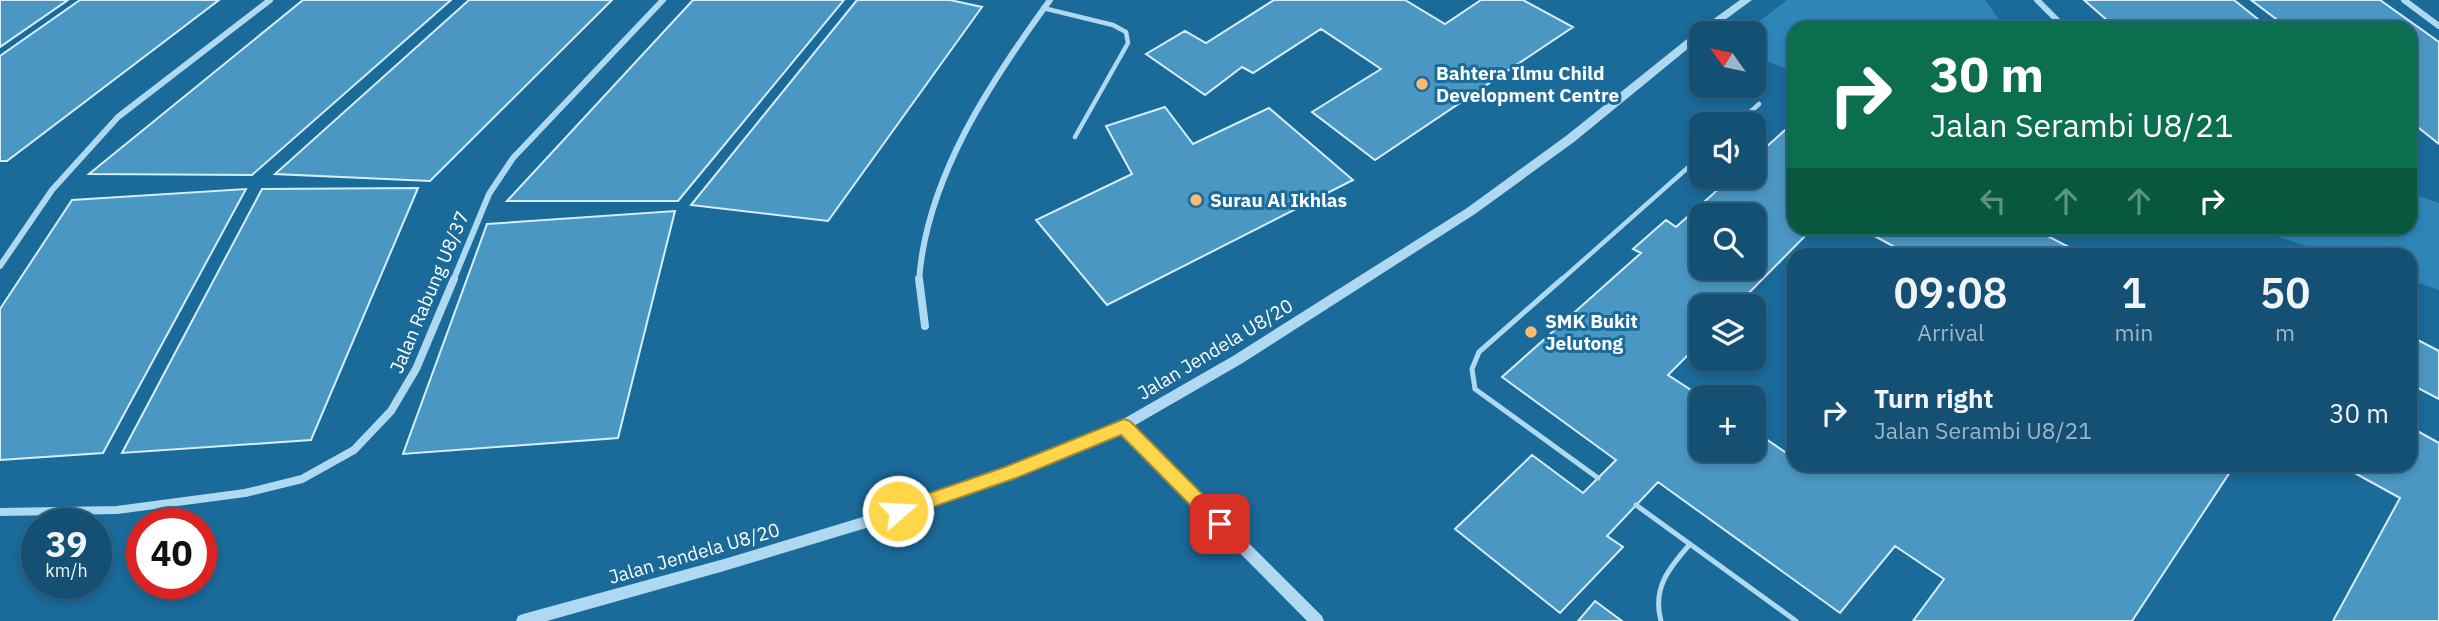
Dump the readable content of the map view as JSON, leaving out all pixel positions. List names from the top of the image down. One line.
{"streets":{"street":["Jalan Rabung U8/37","Jalan Jendela U8/20"]},"places":["Bahtera Ilmu Child Development Centre","Surau Al Ikhlas","SMK Bukit Jelutong"],"north":"top left","page":{"map_buttons":"+","turn":["30 m","Jalan Serambi U8/21"],"eta":["09:08","Arrival","1","min","50","m"],"list":[{"name":"Turn right","note":"Jalan Serambi U8/21","value":"30 m"}],"speed":"39 km/h","limit":"40"}}
